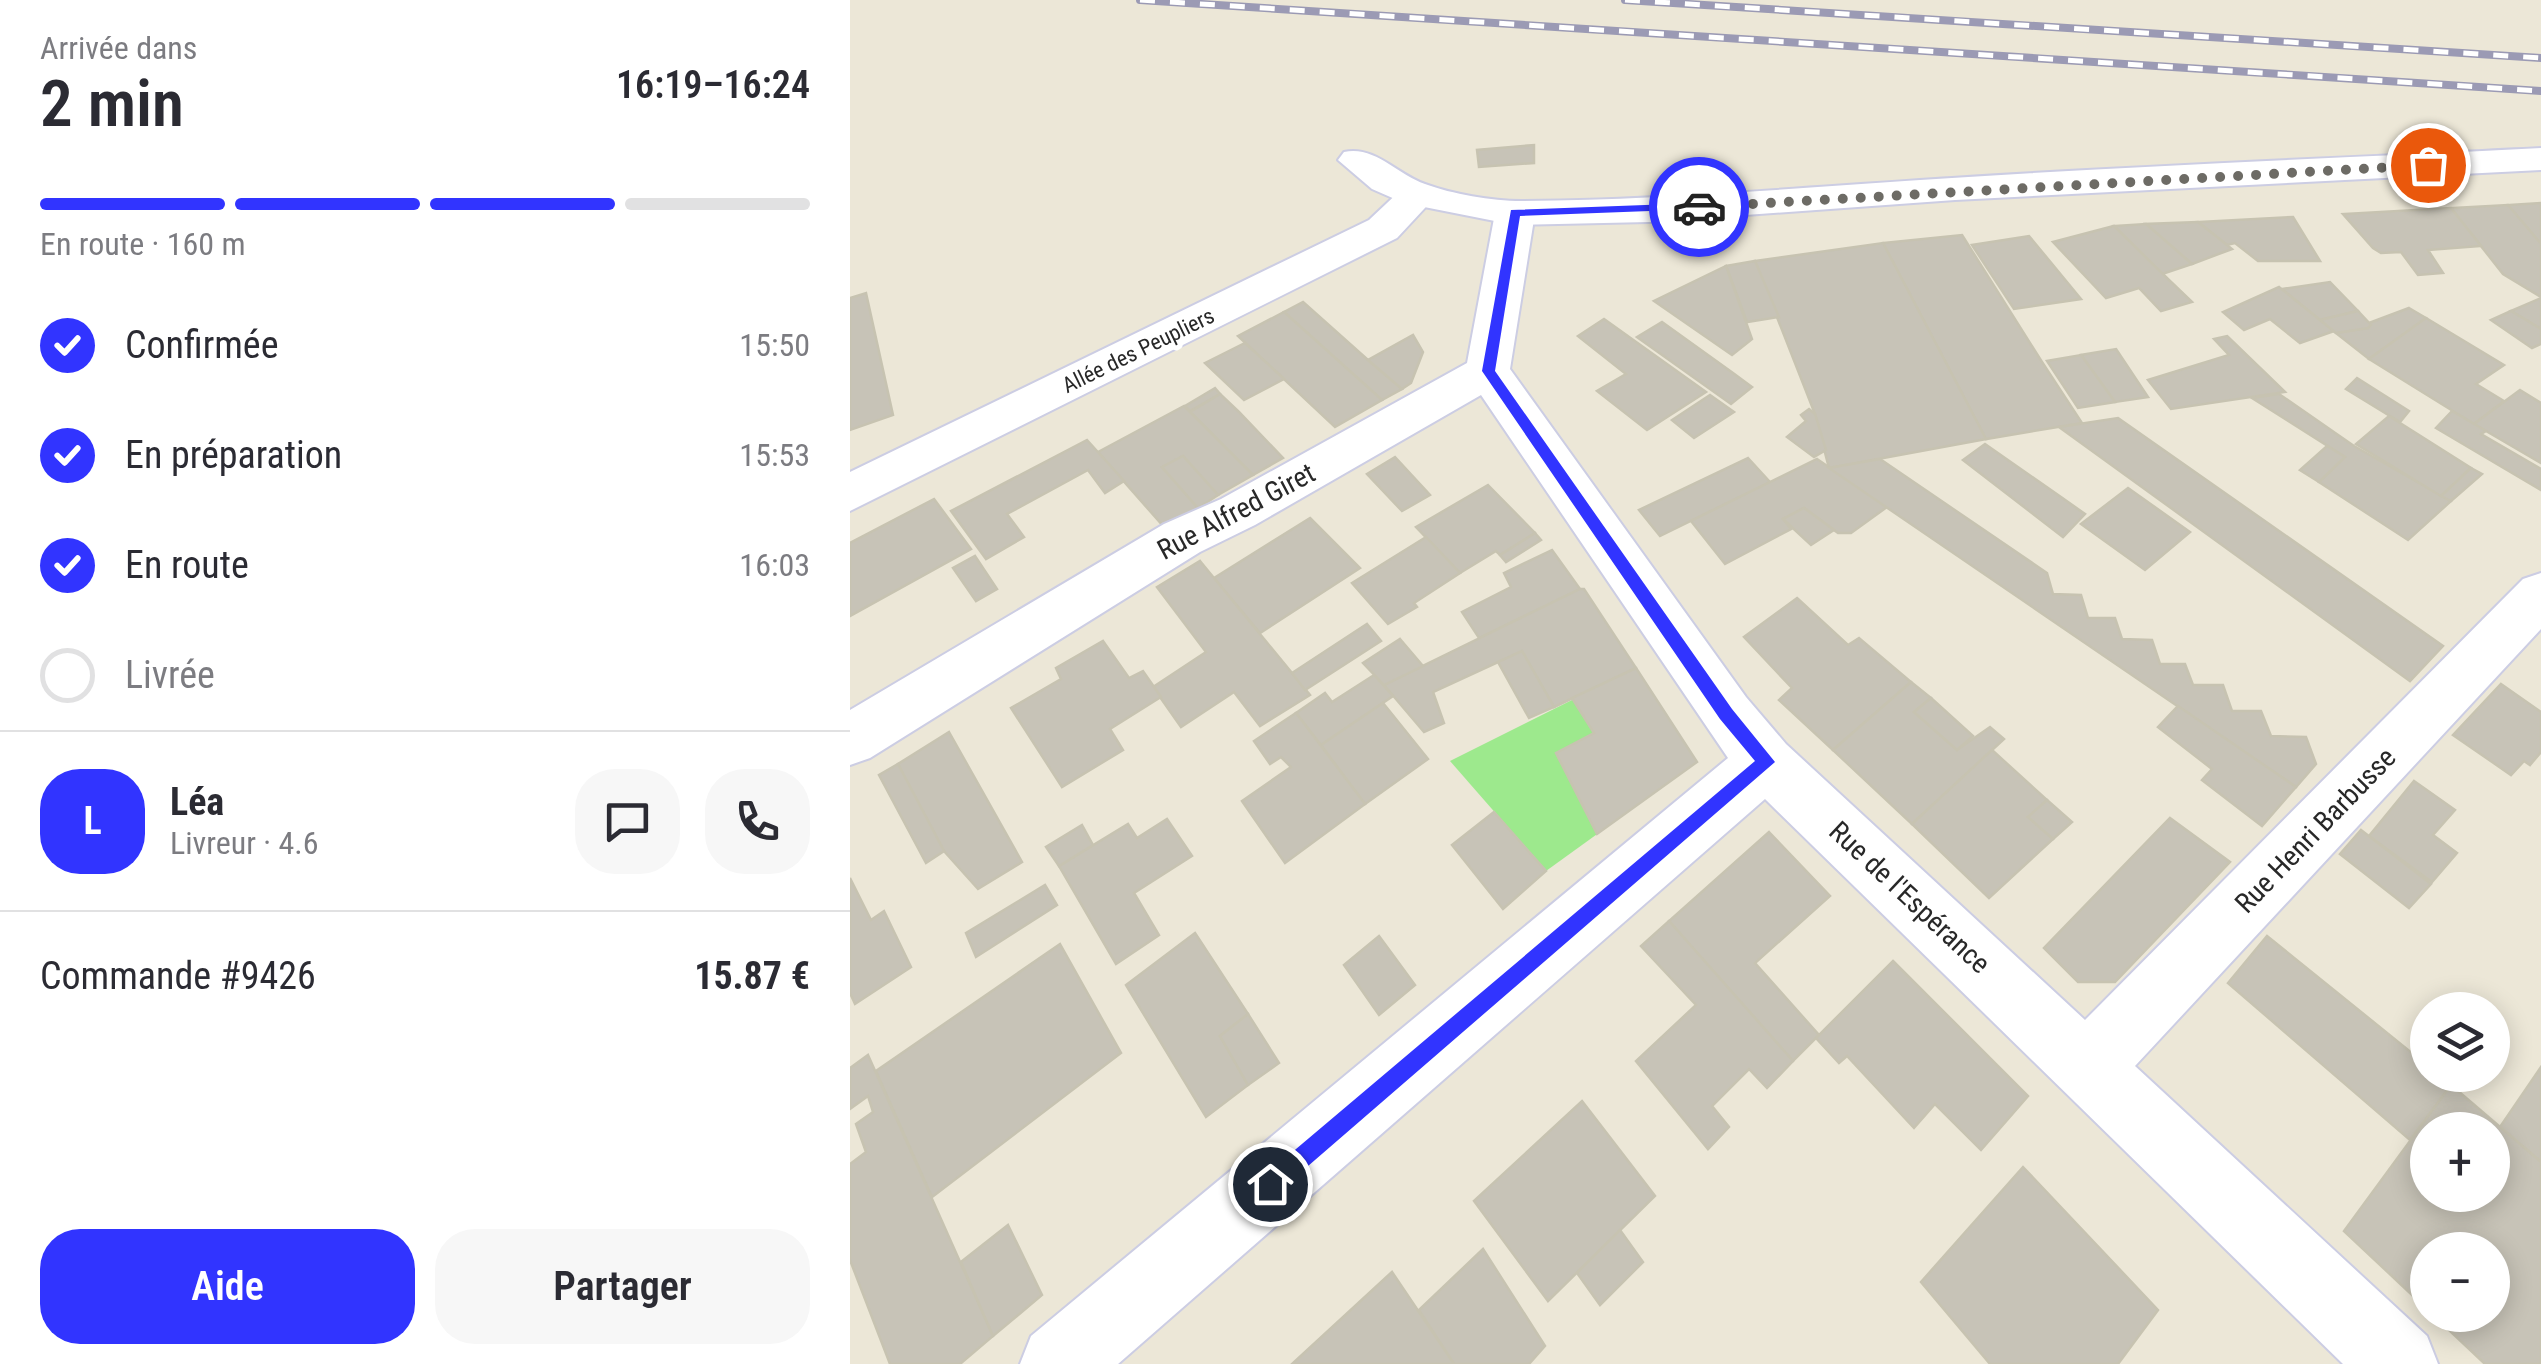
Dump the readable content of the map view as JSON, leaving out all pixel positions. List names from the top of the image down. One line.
{"streets":{"street":["Allée des Peupliers","Rue Alfred Giret","Rue Henri Barbusse","Rue de l'Espérance"]},"crossings":[["Rue Alfred Giret","Rue de l'Espérance"],["Rue Henri Barbusse","Rue de l'Espérance"]],"page":{"heading":["2 min","Arrivée dans","16:19–16:24"],"panel":["Léa","Livreur · 4.6","Commande #9426","15.87 €"],"bar":"En route · 160 m","list":[["Confirmée","15:50"],["En préparation","15:53"],["En route","16:03"],"Livrée"],"round":"L","map_buttons":["+","−"],"buttons":["Aide","Partager"]}}
